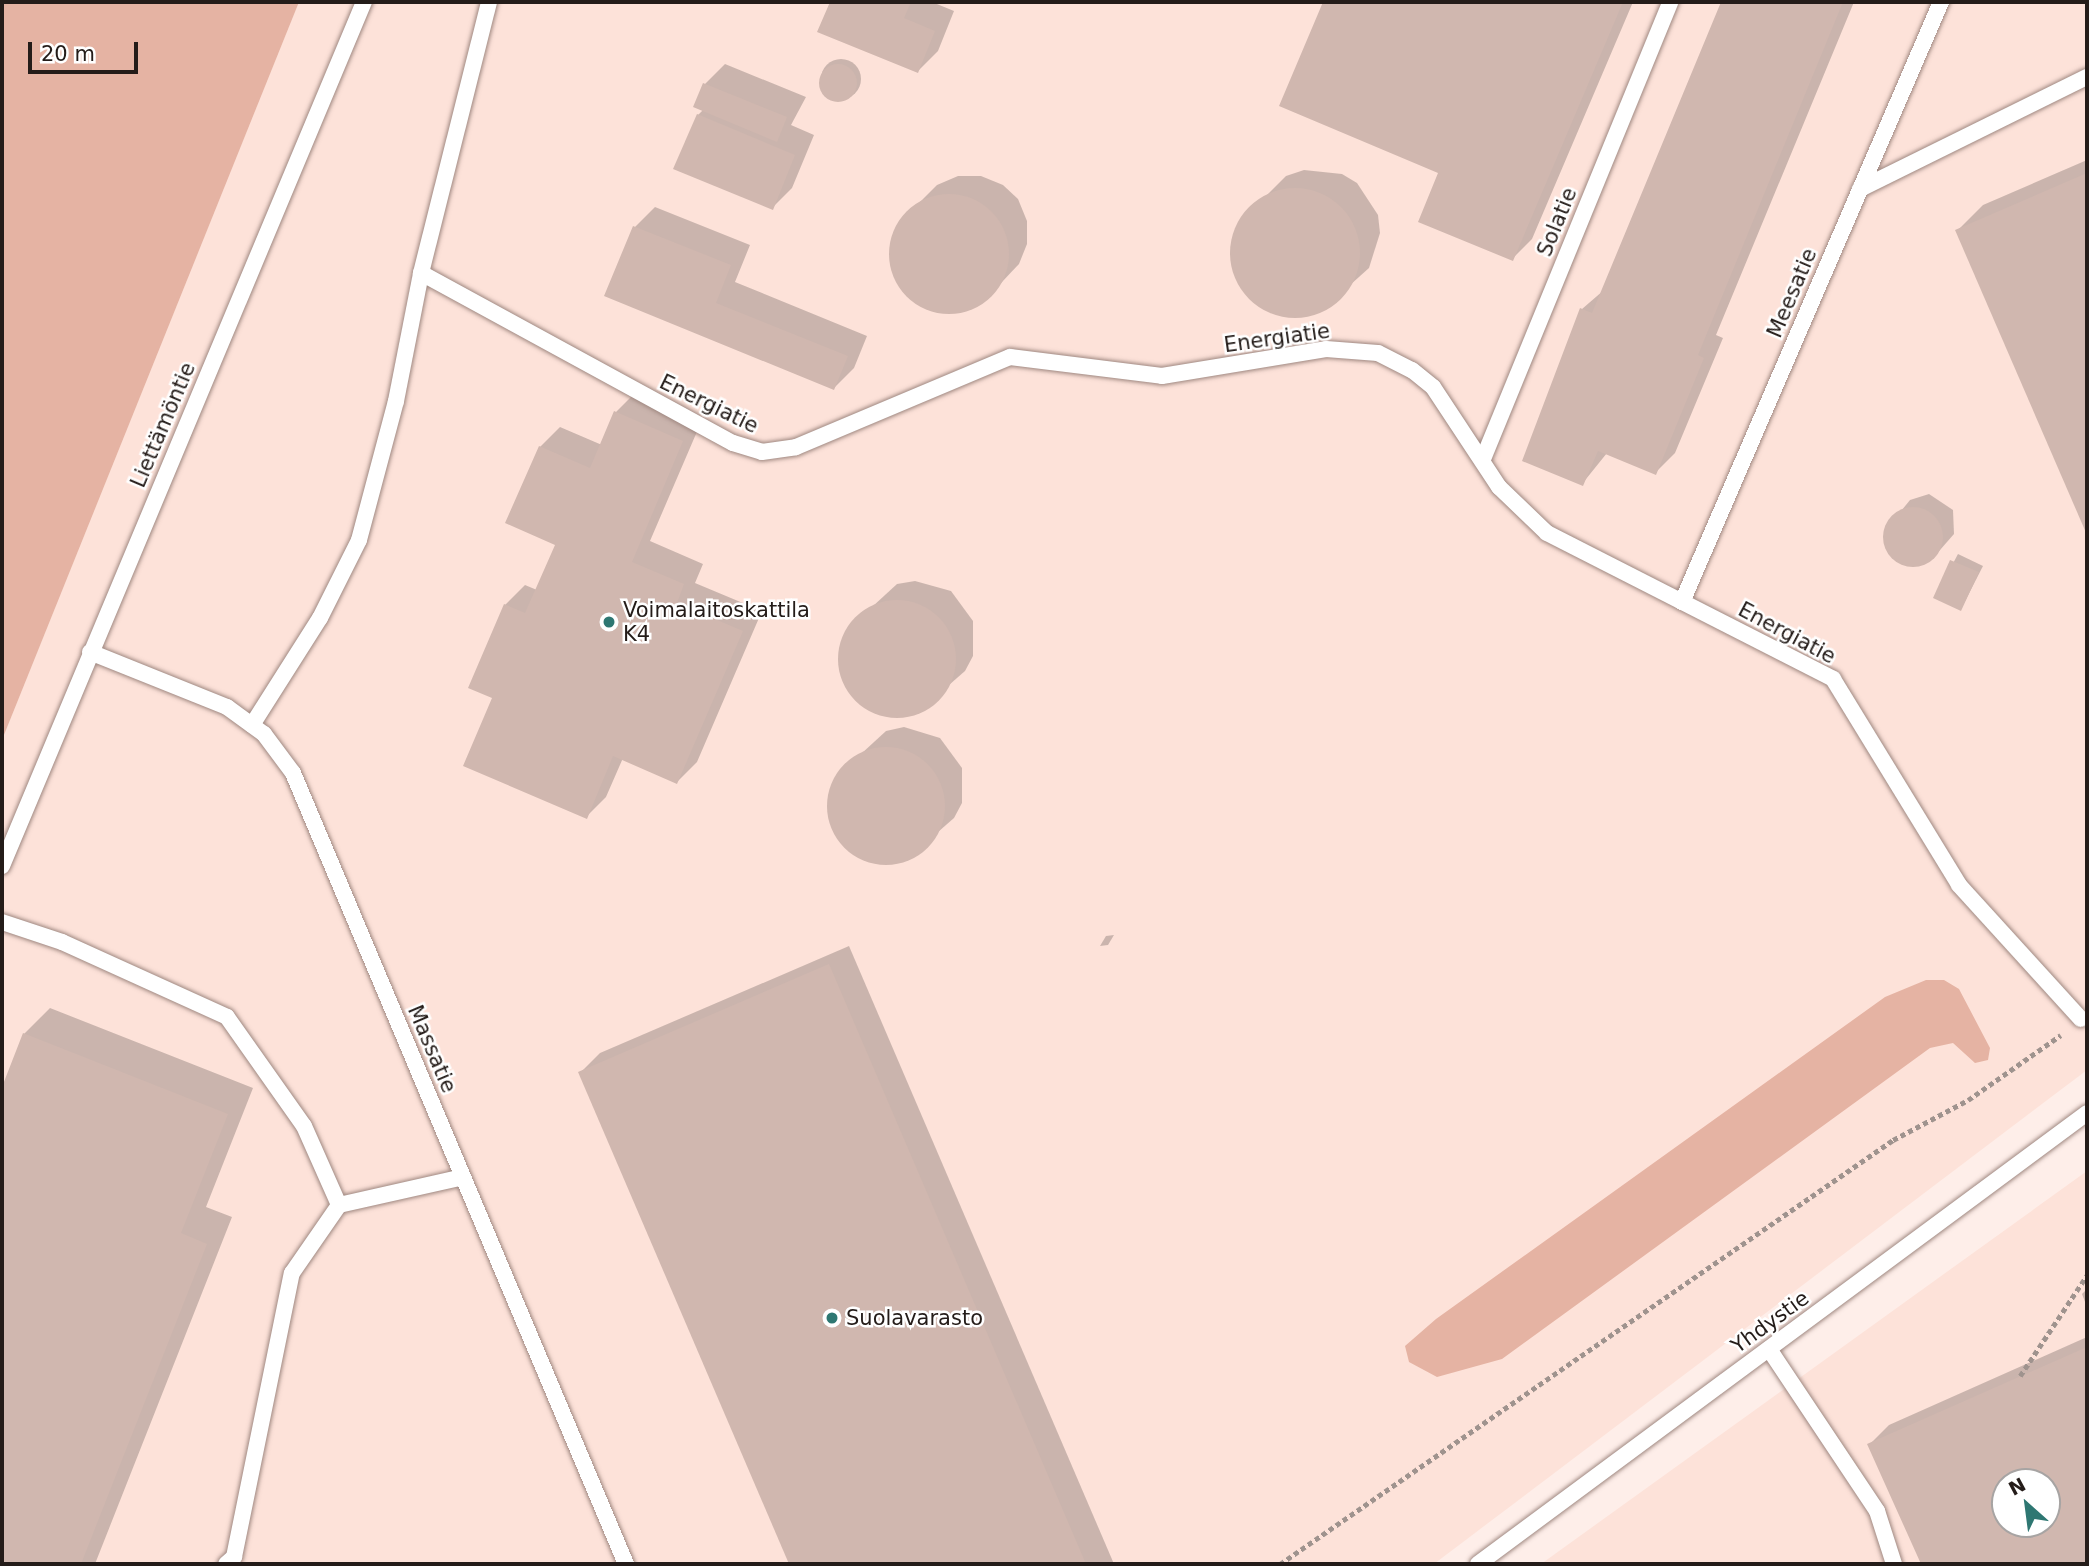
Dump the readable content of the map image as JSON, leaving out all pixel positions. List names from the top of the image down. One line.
{"streets":{"lane":["Solatie","Meesatie","Energiatie","Liettämöntie","Massatie","Yhdystie"]},"crossings":[["Solatie","Energiatie"],["Meesatie","Energiatie"],["Liettämöntie","Massatie"]],"places":["Voimalaitoskattila K4","Suolavarasto"],"scale_bar":"20 m","north":"top left"}
